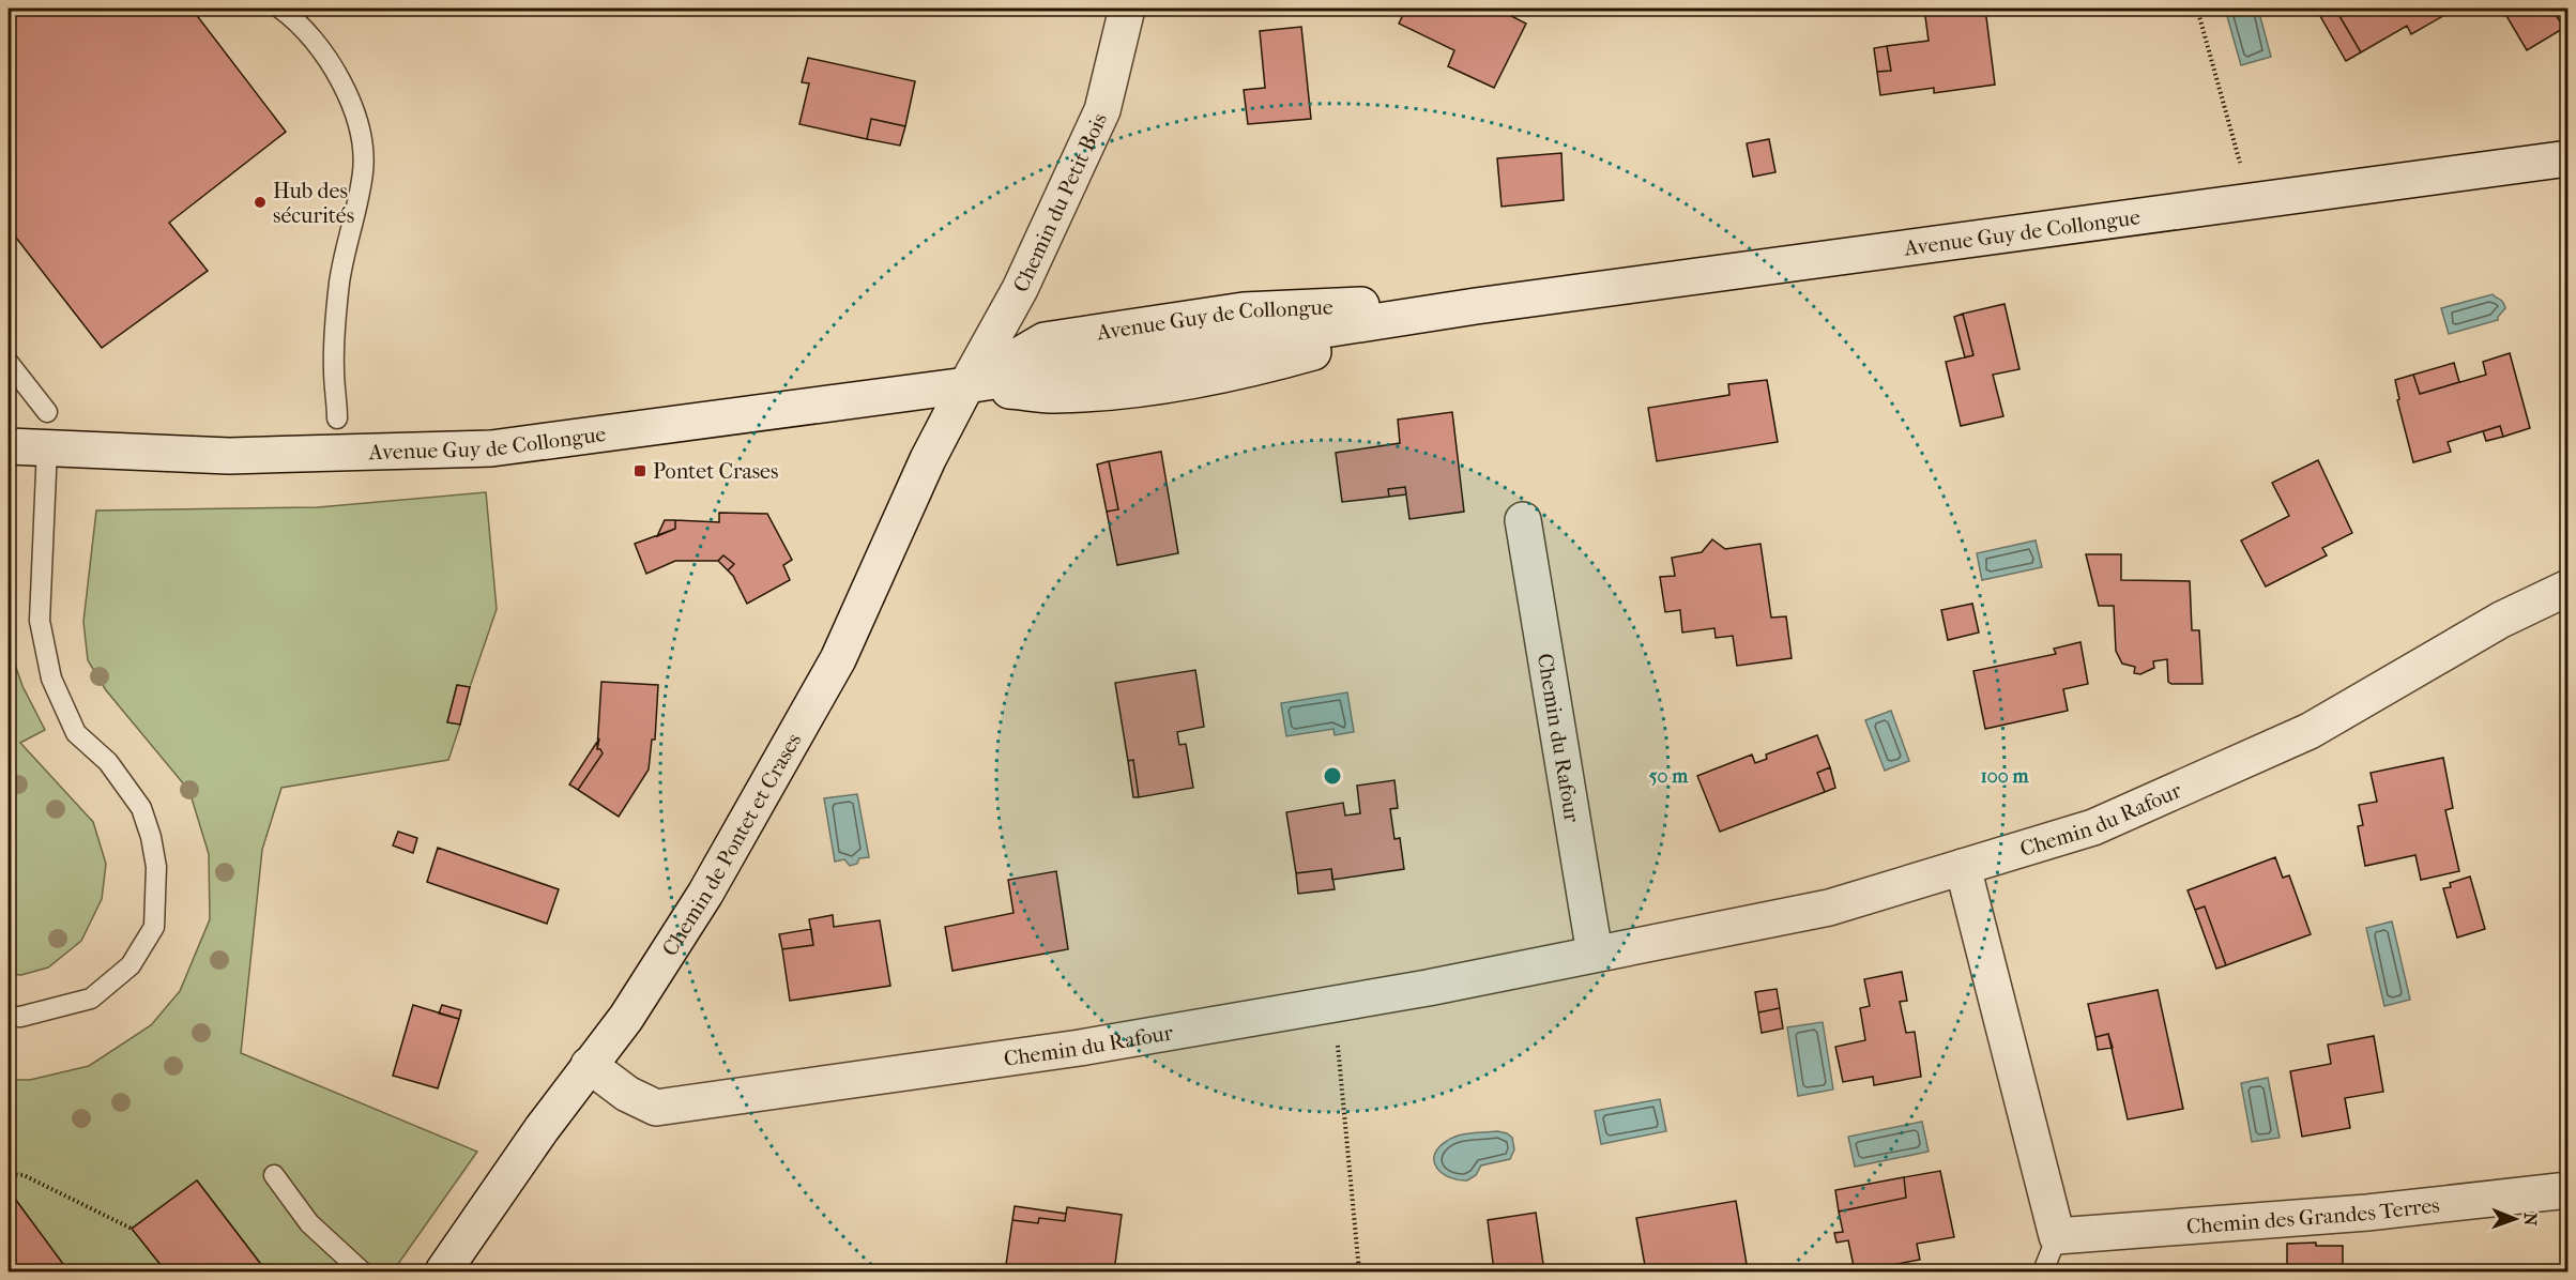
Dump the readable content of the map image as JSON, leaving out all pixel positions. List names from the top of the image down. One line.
{"streets":{"main road":["Chemin du Petit Bois","Avenue Guy de Collongue","Chemin du Rafour","Chemin de Pontet et Crases","Chemin des Grandes Terres"]},"crossings":[["Chemin du Petit Bois","Avenue Guy de Collongue"],["Chemin du Petit Bois","Chemin de Pontet et Crases"],["Avenue Guy de Collongue","Chemin de Pontet et Crases"],["Chemin du Rafour","Chemin de Pontet et Crases"]],"places":{"other":["Hub des sécurités"],"transit":["Pontet Crases"]},"north":"right","rings":["50 m","100 m"]}
